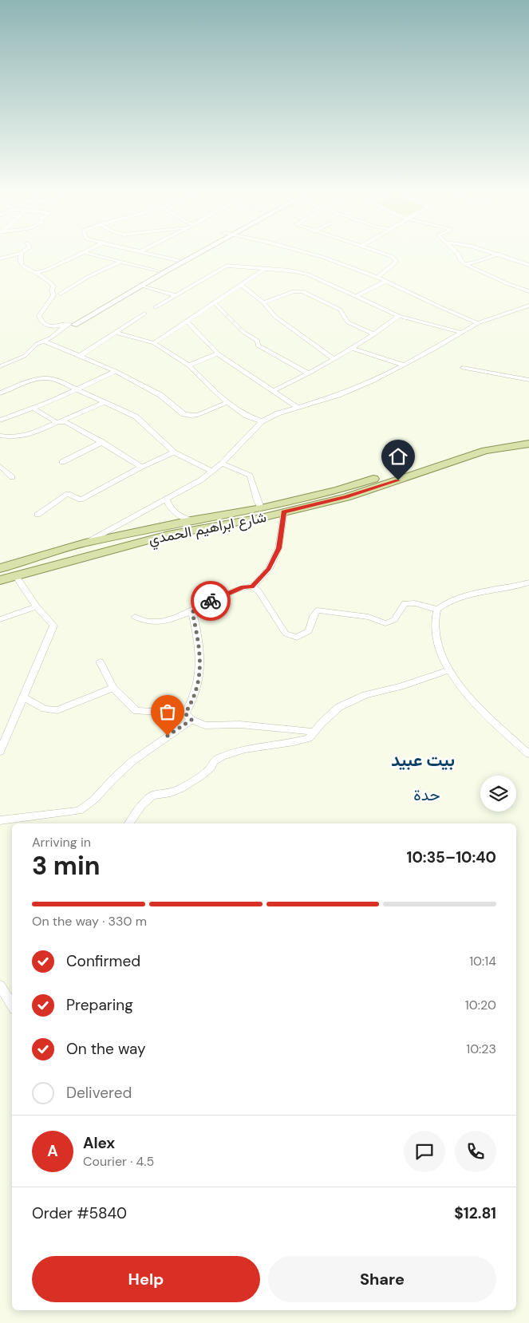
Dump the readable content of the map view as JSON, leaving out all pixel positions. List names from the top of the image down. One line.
{"streets":{"main road":["شارع ابراهيم الحمدي"]},"districts":["بيت عبيد","حدة"],"page":{"heading":["3 min","Arriving in","10:35–10:40"],"panel":["Alex","Courier · 4.5","Order #5840","$12.81"],"bar":"On the way · 330 m","list":[["Confirmed","10:14"],["Preparing","10:20"],["On the way","10:23"],"Delivered"],"round":"A","buttons":["Help","Share"]}}
